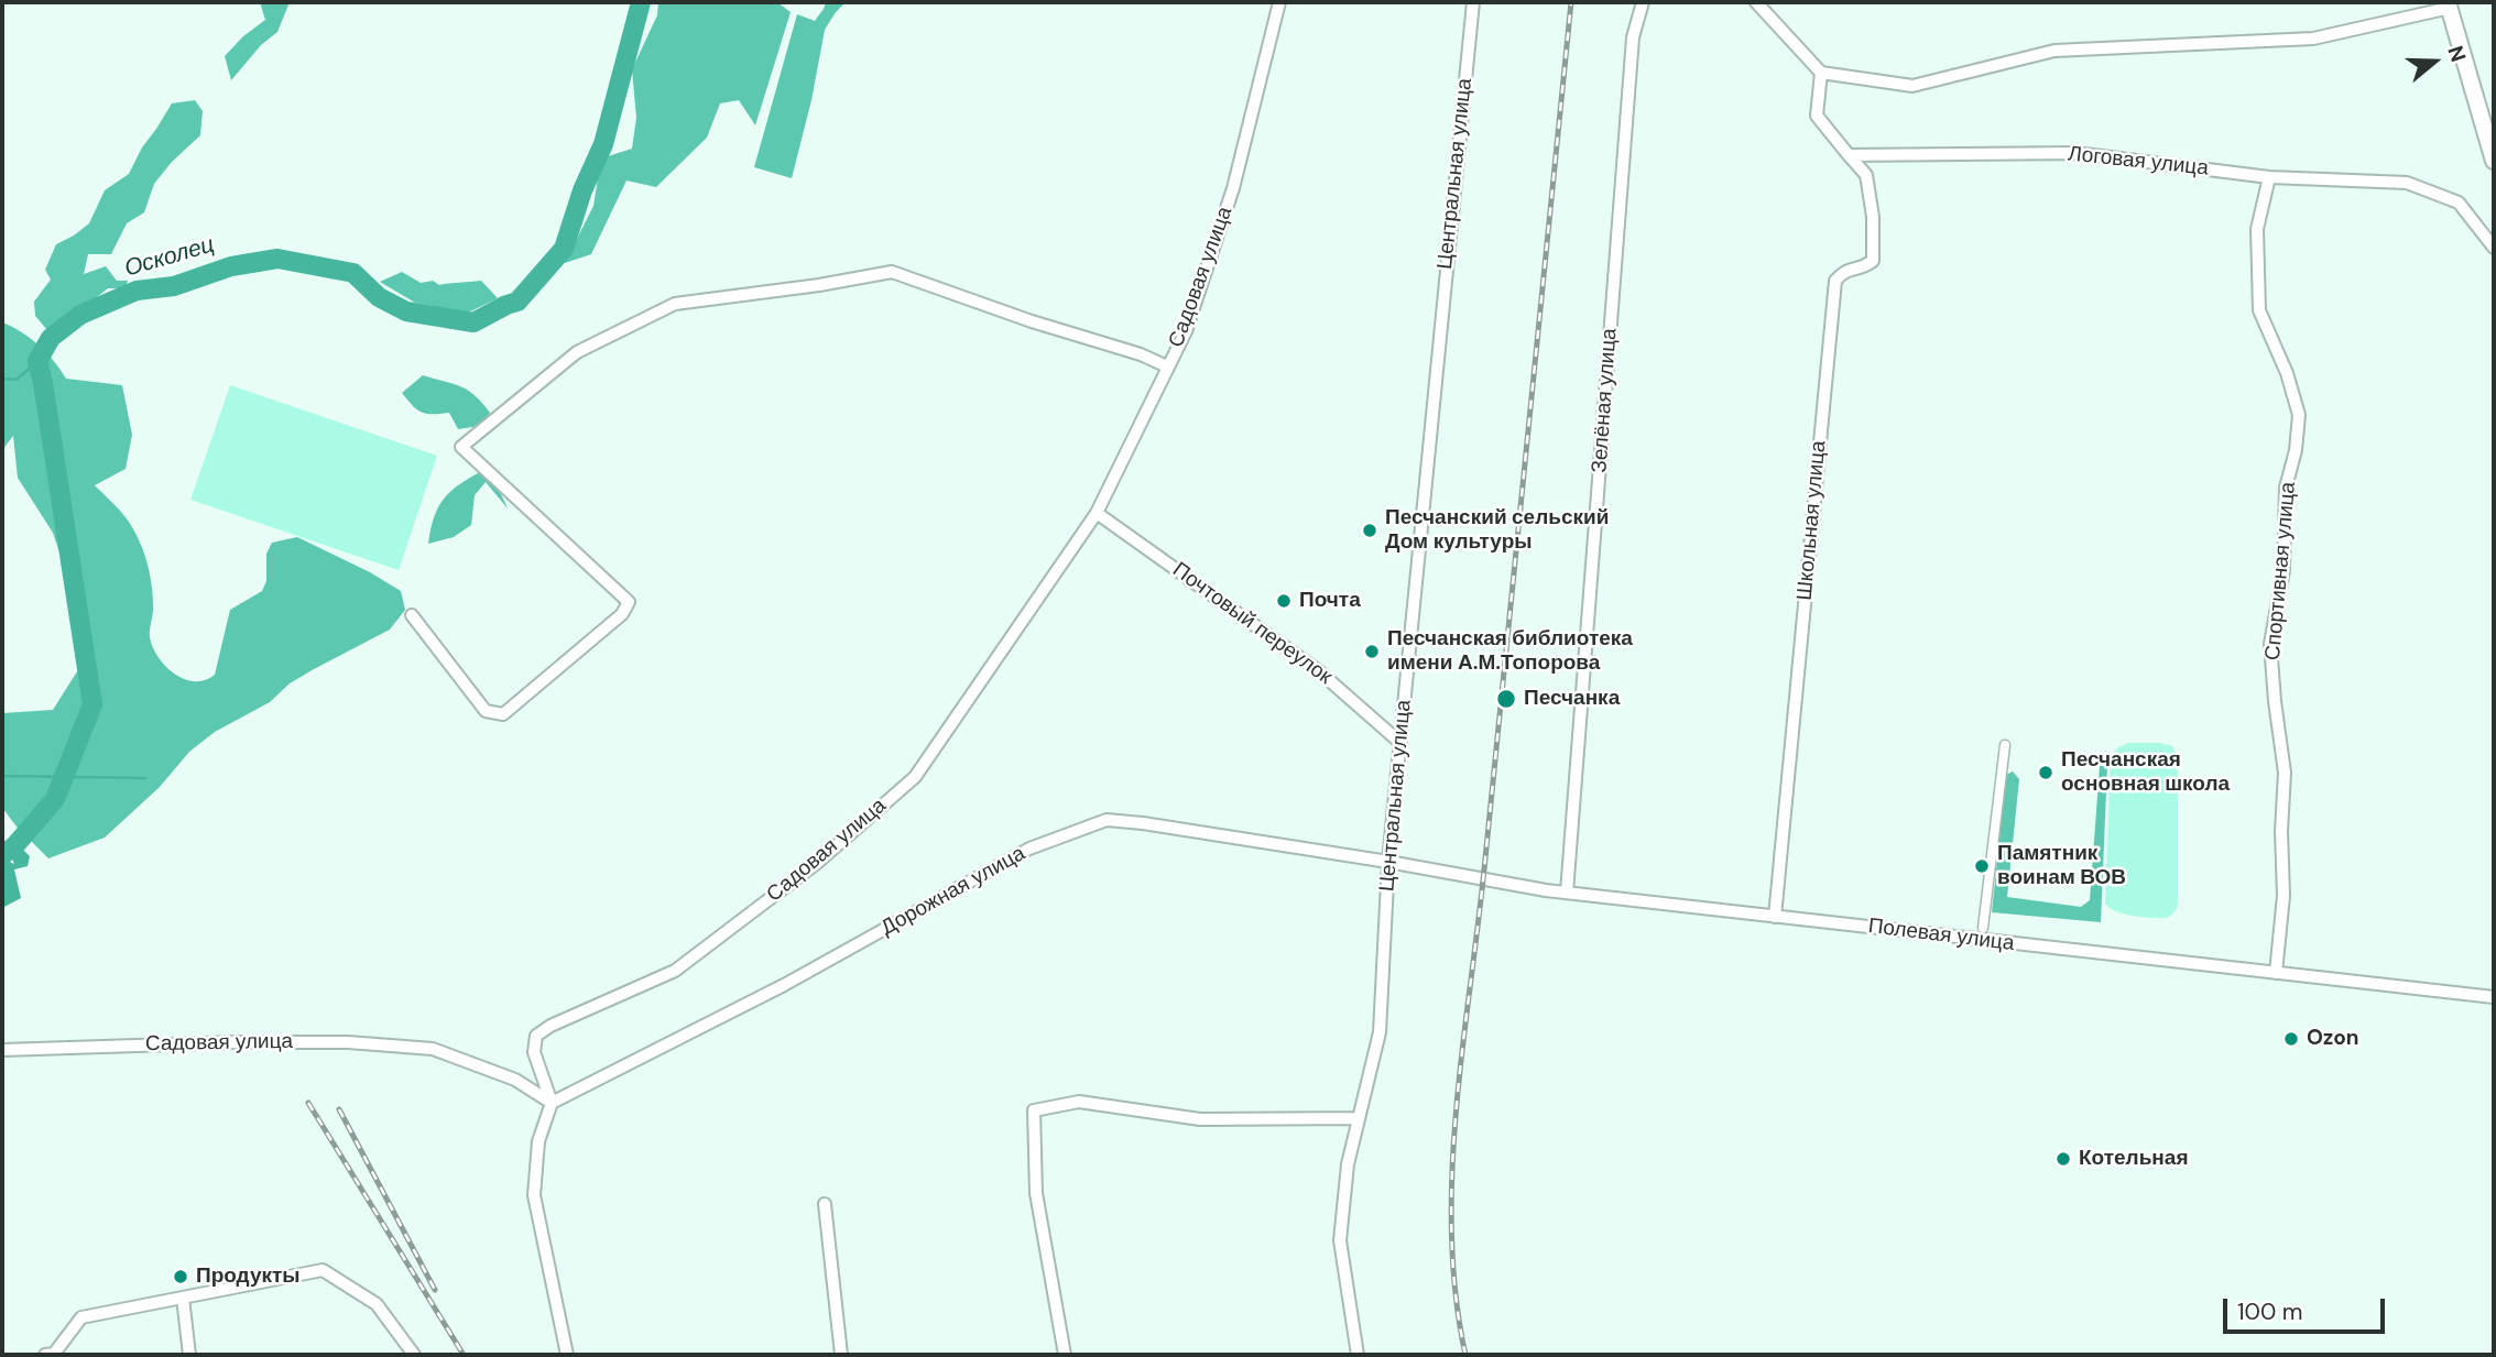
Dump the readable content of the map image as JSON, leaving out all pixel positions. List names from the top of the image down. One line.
{"streets":{"street":["Логовая улица","Центральная улица","Садовая улица","Зелёная улица","Школьная улица","Спортивная улица","Почтовый переулок","Дорожная улица","Полевая улица"]},"crossings":[["Логовая улица","Школьная улица"],["Логовая улица","Спортивная улица"],["Центральная улица","Почтовый переулок"],["Центральная улица","Дорожная улица"],["Центральная улица","Полевая улица"],["Садовая улица","Почтовый переулок"],["Садовая улица","Дорожная улица"],["Зелёная улица","Полевая улица"],["Школьная улица","Полевая улица"],["Спортивная улица","Полевая улица"],["Дорожная улица","Полевая улица"]],"water":["Осколец"],"places":["Песчанский сельский Дом культуры","Почта","Песчанская библиотека имени А.М.Топорова","Песчанка","Песчанская основная школа","Памятник воинам ВОВ","Ozon","Котельная","Продукты"],"scale_bar":"100 m","north":"right"}
